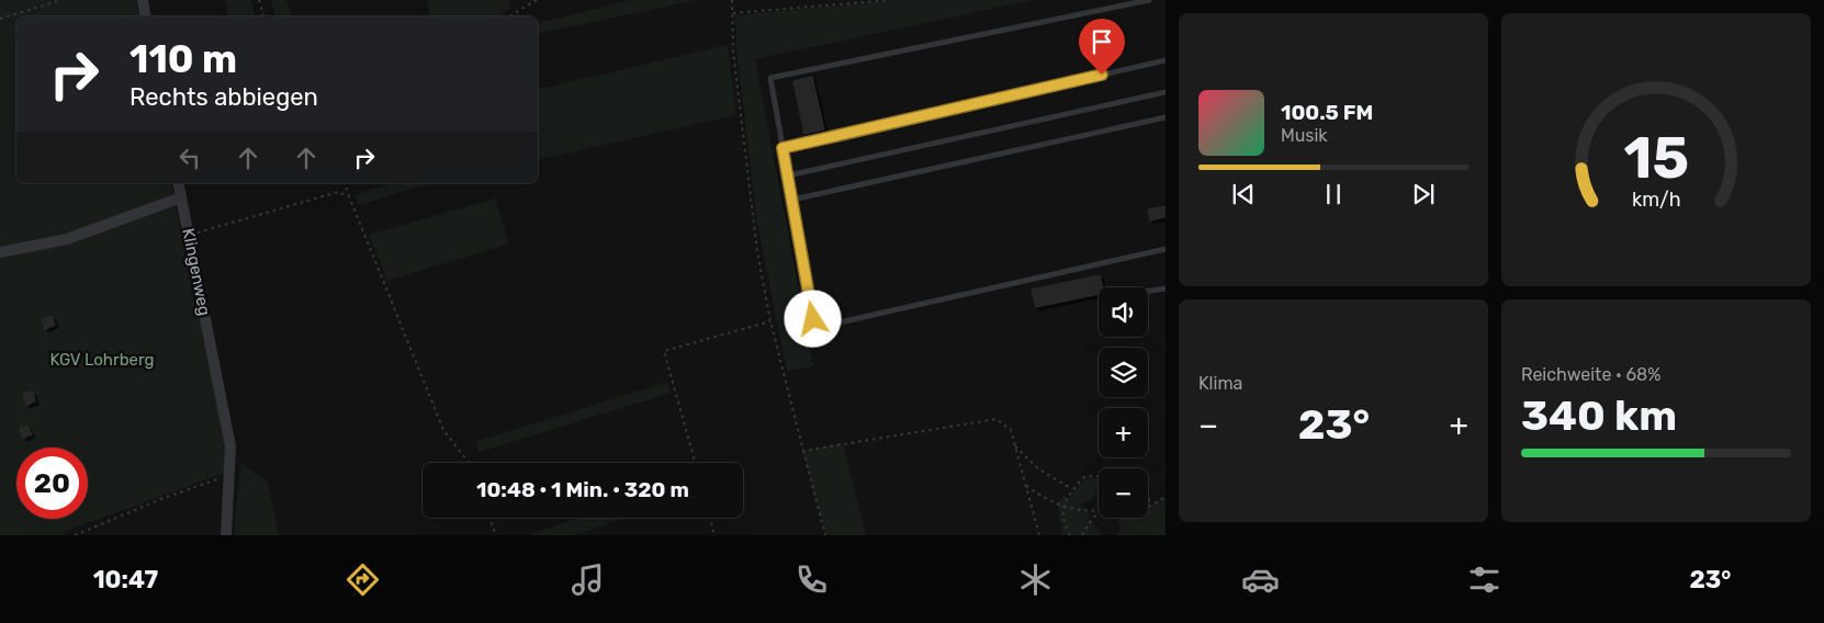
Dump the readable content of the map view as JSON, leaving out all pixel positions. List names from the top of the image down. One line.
{"streets":{"street":["Klingenweg"]},"parks":["KGV Lohrberg"],"page":{"turn":["110 m","Rechts abbiegen"],"song":["100.5 FM","Musik"],"map_buttons":["+","−"],"tile":["Klima",["Reichweite · 68%","340 km"]],"heat":["−","23°","+"],"limit":"20","trip":"10:48 · 1 Min. · 320 m","tabs":["10:47","23°"],"gauge":["15","km/h"]}}
